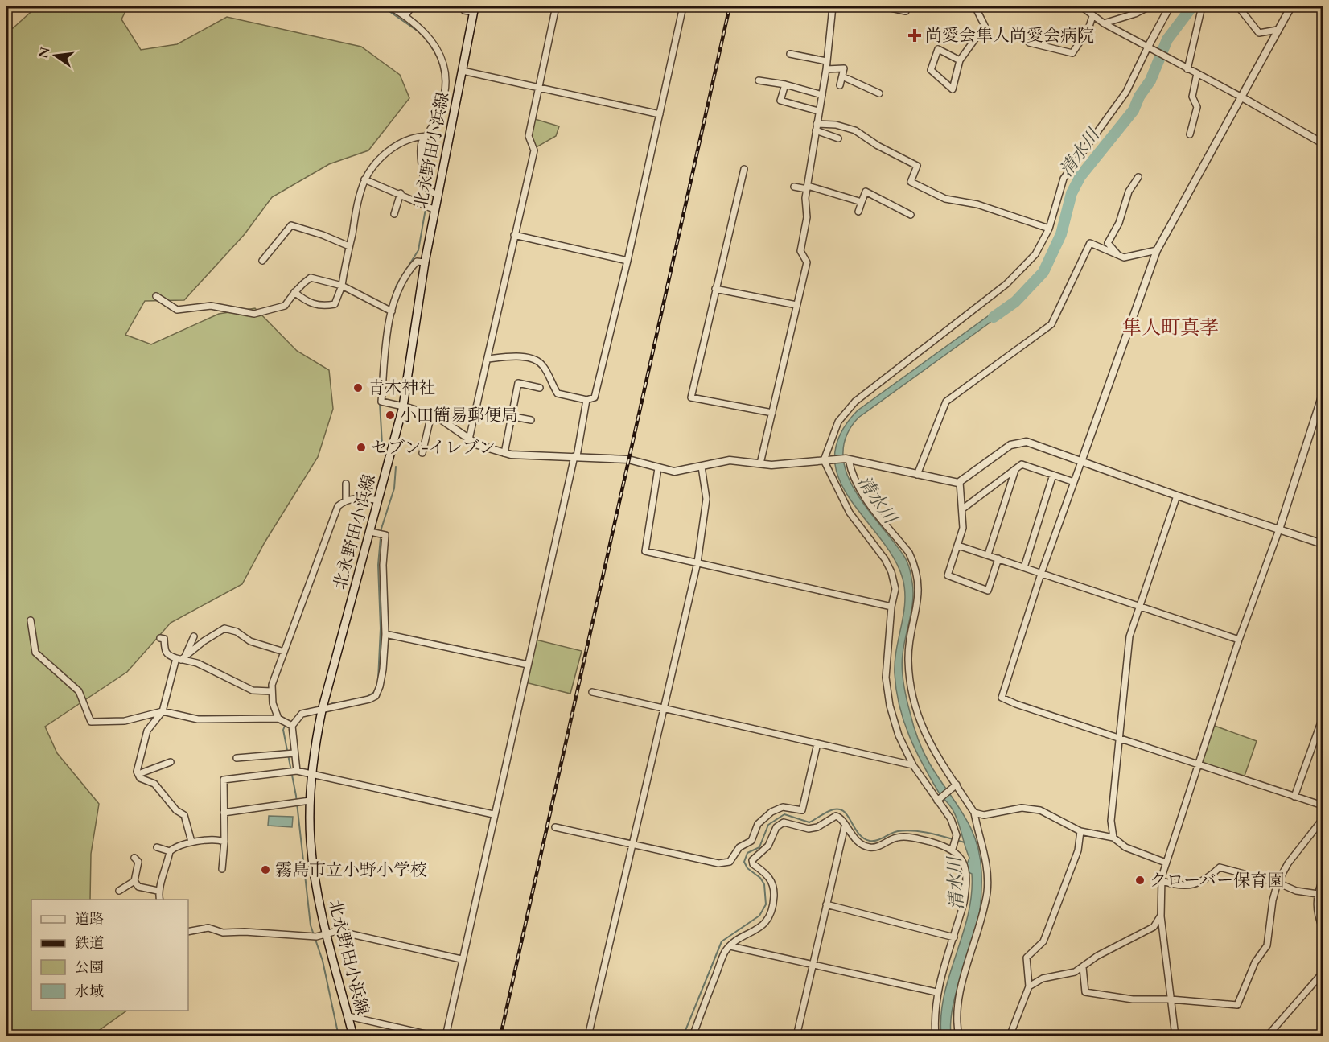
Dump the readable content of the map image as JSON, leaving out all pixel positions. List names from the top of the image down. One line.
{"streets":{"main road":["北永野田小浜線"]},"districts":["隼人町真孝"],"water":["清水川"],"places":{"health":["尚愛会隼人尚愛会病院"],"other":["青木神社","小田簡易郵便局","セブン-イレブン","霧島市立小野小学校","クローバー保育園"]},"legend":["道路","鉄道","公園","水域"],"north":"left"}
